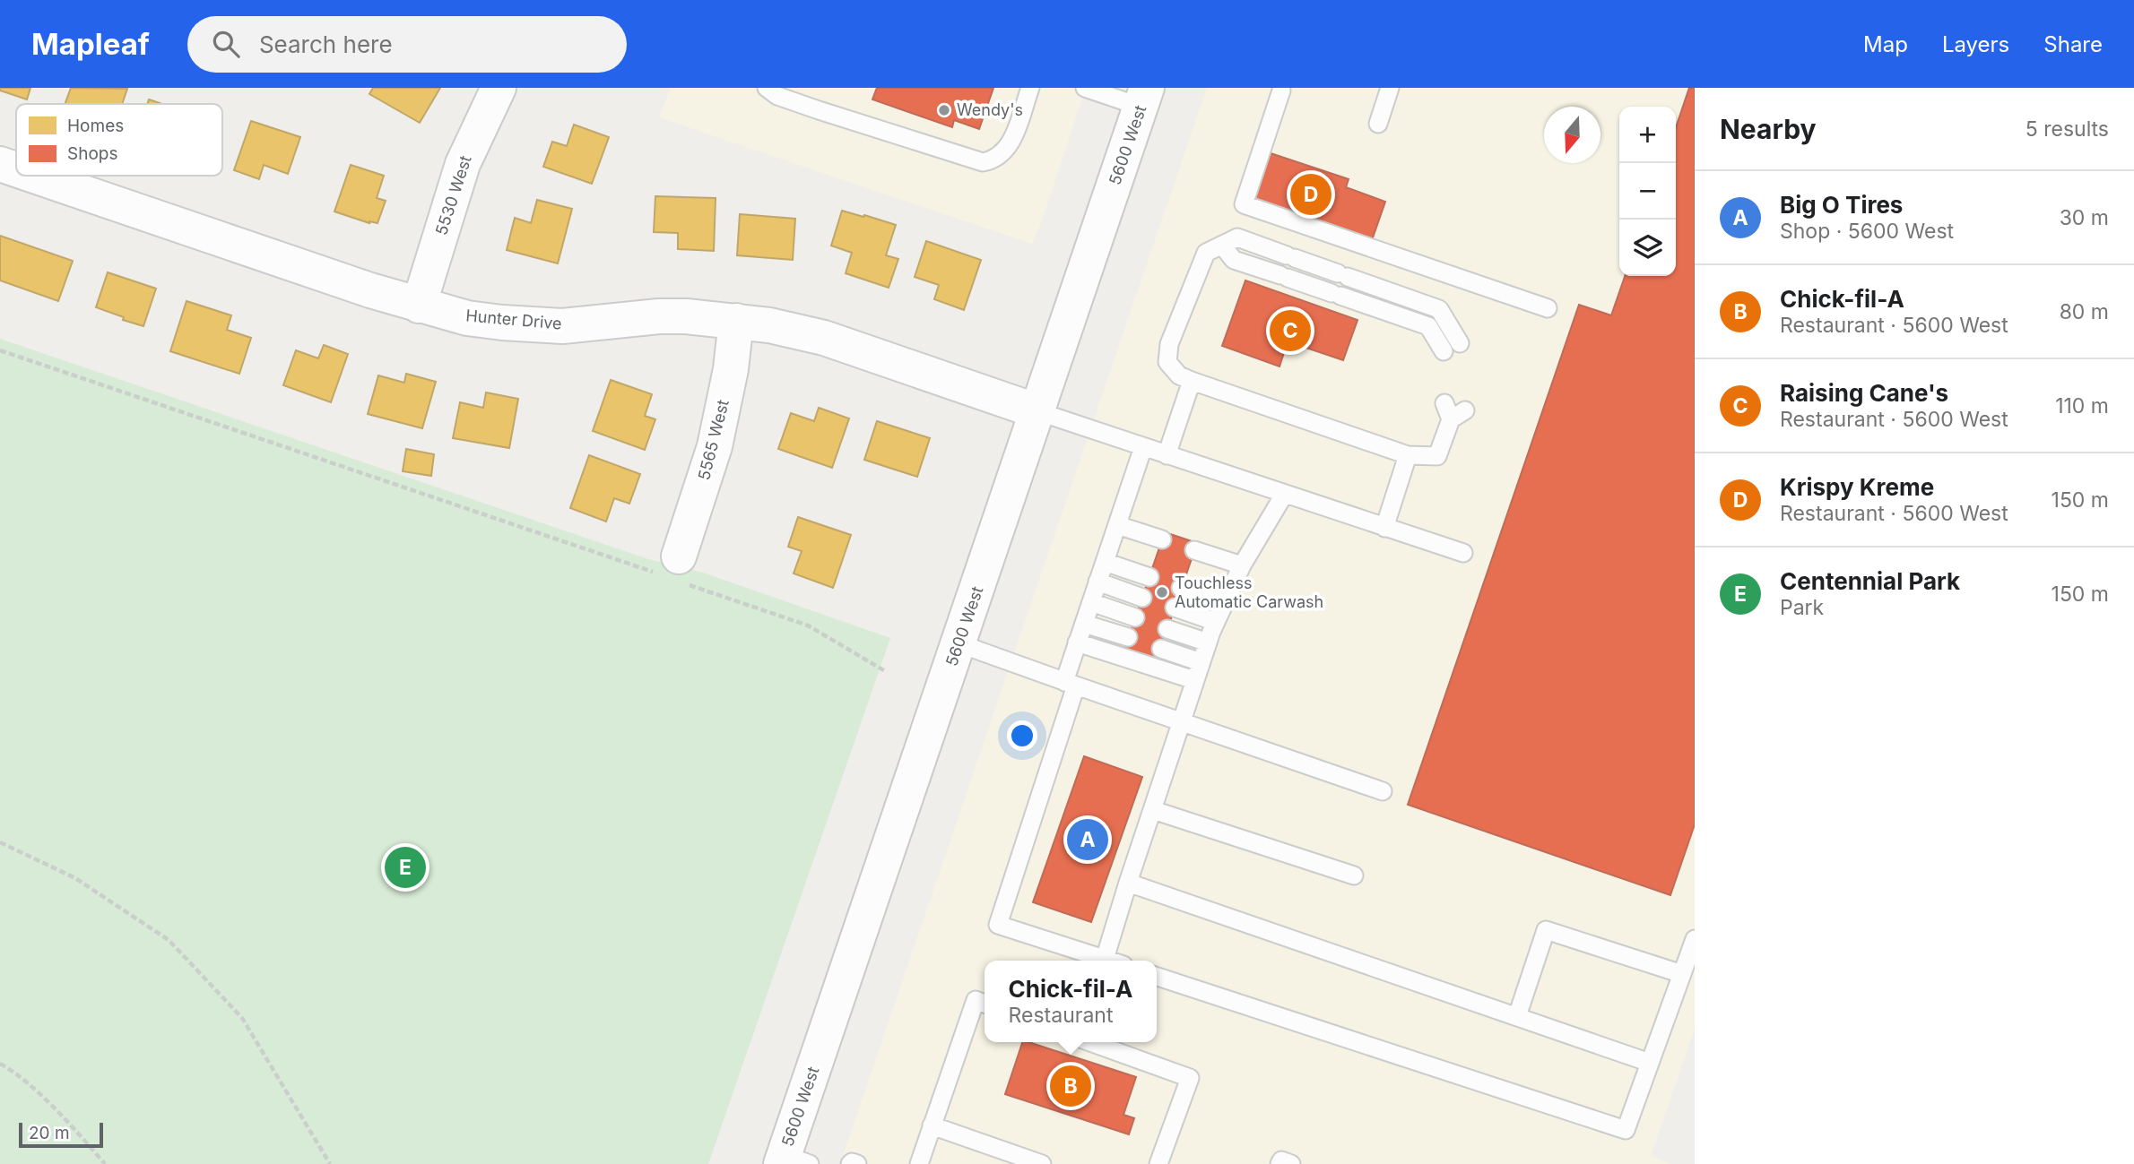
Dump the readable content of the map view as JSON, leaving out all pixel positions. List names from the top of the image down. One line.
{"streets":{"street":["5600 West","5530 West","Hunter Drive","5565 West"]},"crossings":[["5600 West","Hunter Drive"],["5530 West","Hunter Drive"],["Hunter Drive","5565 West"]],"places":["Wendy's","Touchless Automatic Carwash"],"legend":["Homes","Shops"],"scale_bar":"20 m","north":"bottom","page":{"header":"Mapleaf","search":"Search here","nav":["Map","Layers","Share"],"heading":["Nearby","5 results"],"map_buttons":["+","−"],"list":[{"mark":"A","name":"Big O Tires","note":"Shop · 5600 West","value":"30 m"},{"mark":"B","name":"Chick-fil-A","note":"Restaurant · 5600 West","value":"80 m"},{"mark":"C","name":"Raising Cane's","note":"Restaurant · 5600 West","value":"110 m"},{"mark":"D","name":"Krispy Kreme","note":"Restaurant · 5600 West","value":"150 m"},{"mark":"E","name":"Centennial Park","note":"Park","value":"150 m"}],"pins":["D","C","A","E","B"],"popup":["Chick-fil-A","Restaurant"],"scale":"20 m"}}
